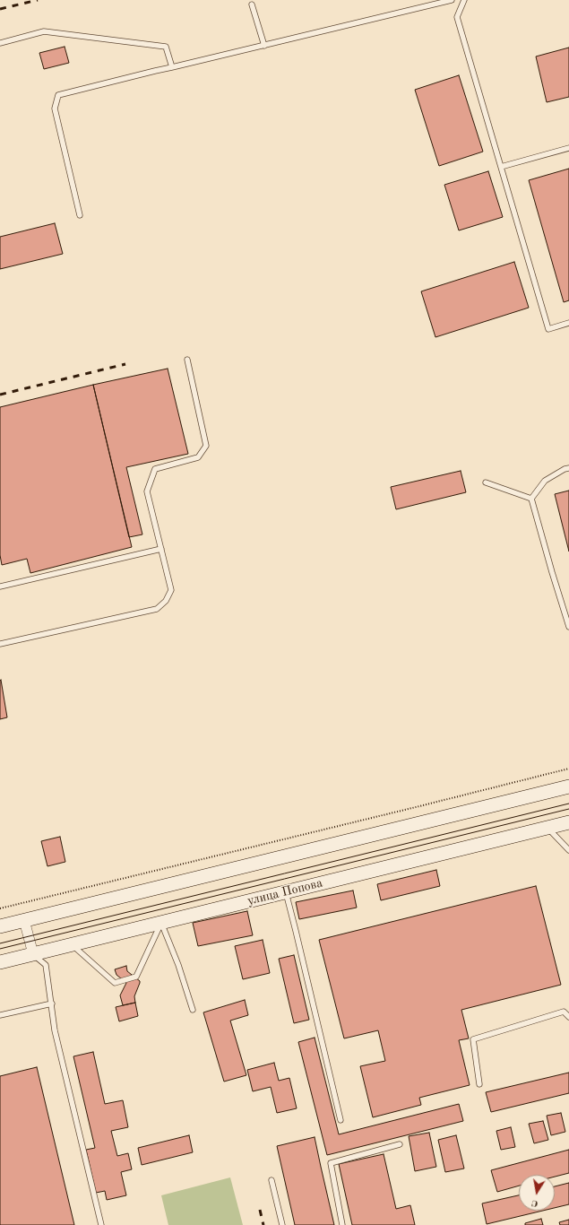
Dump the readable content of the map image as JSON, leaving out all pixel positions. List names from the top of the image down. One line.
{"streets":{"main road":["улица Попова"]},"north":"bottom"}
